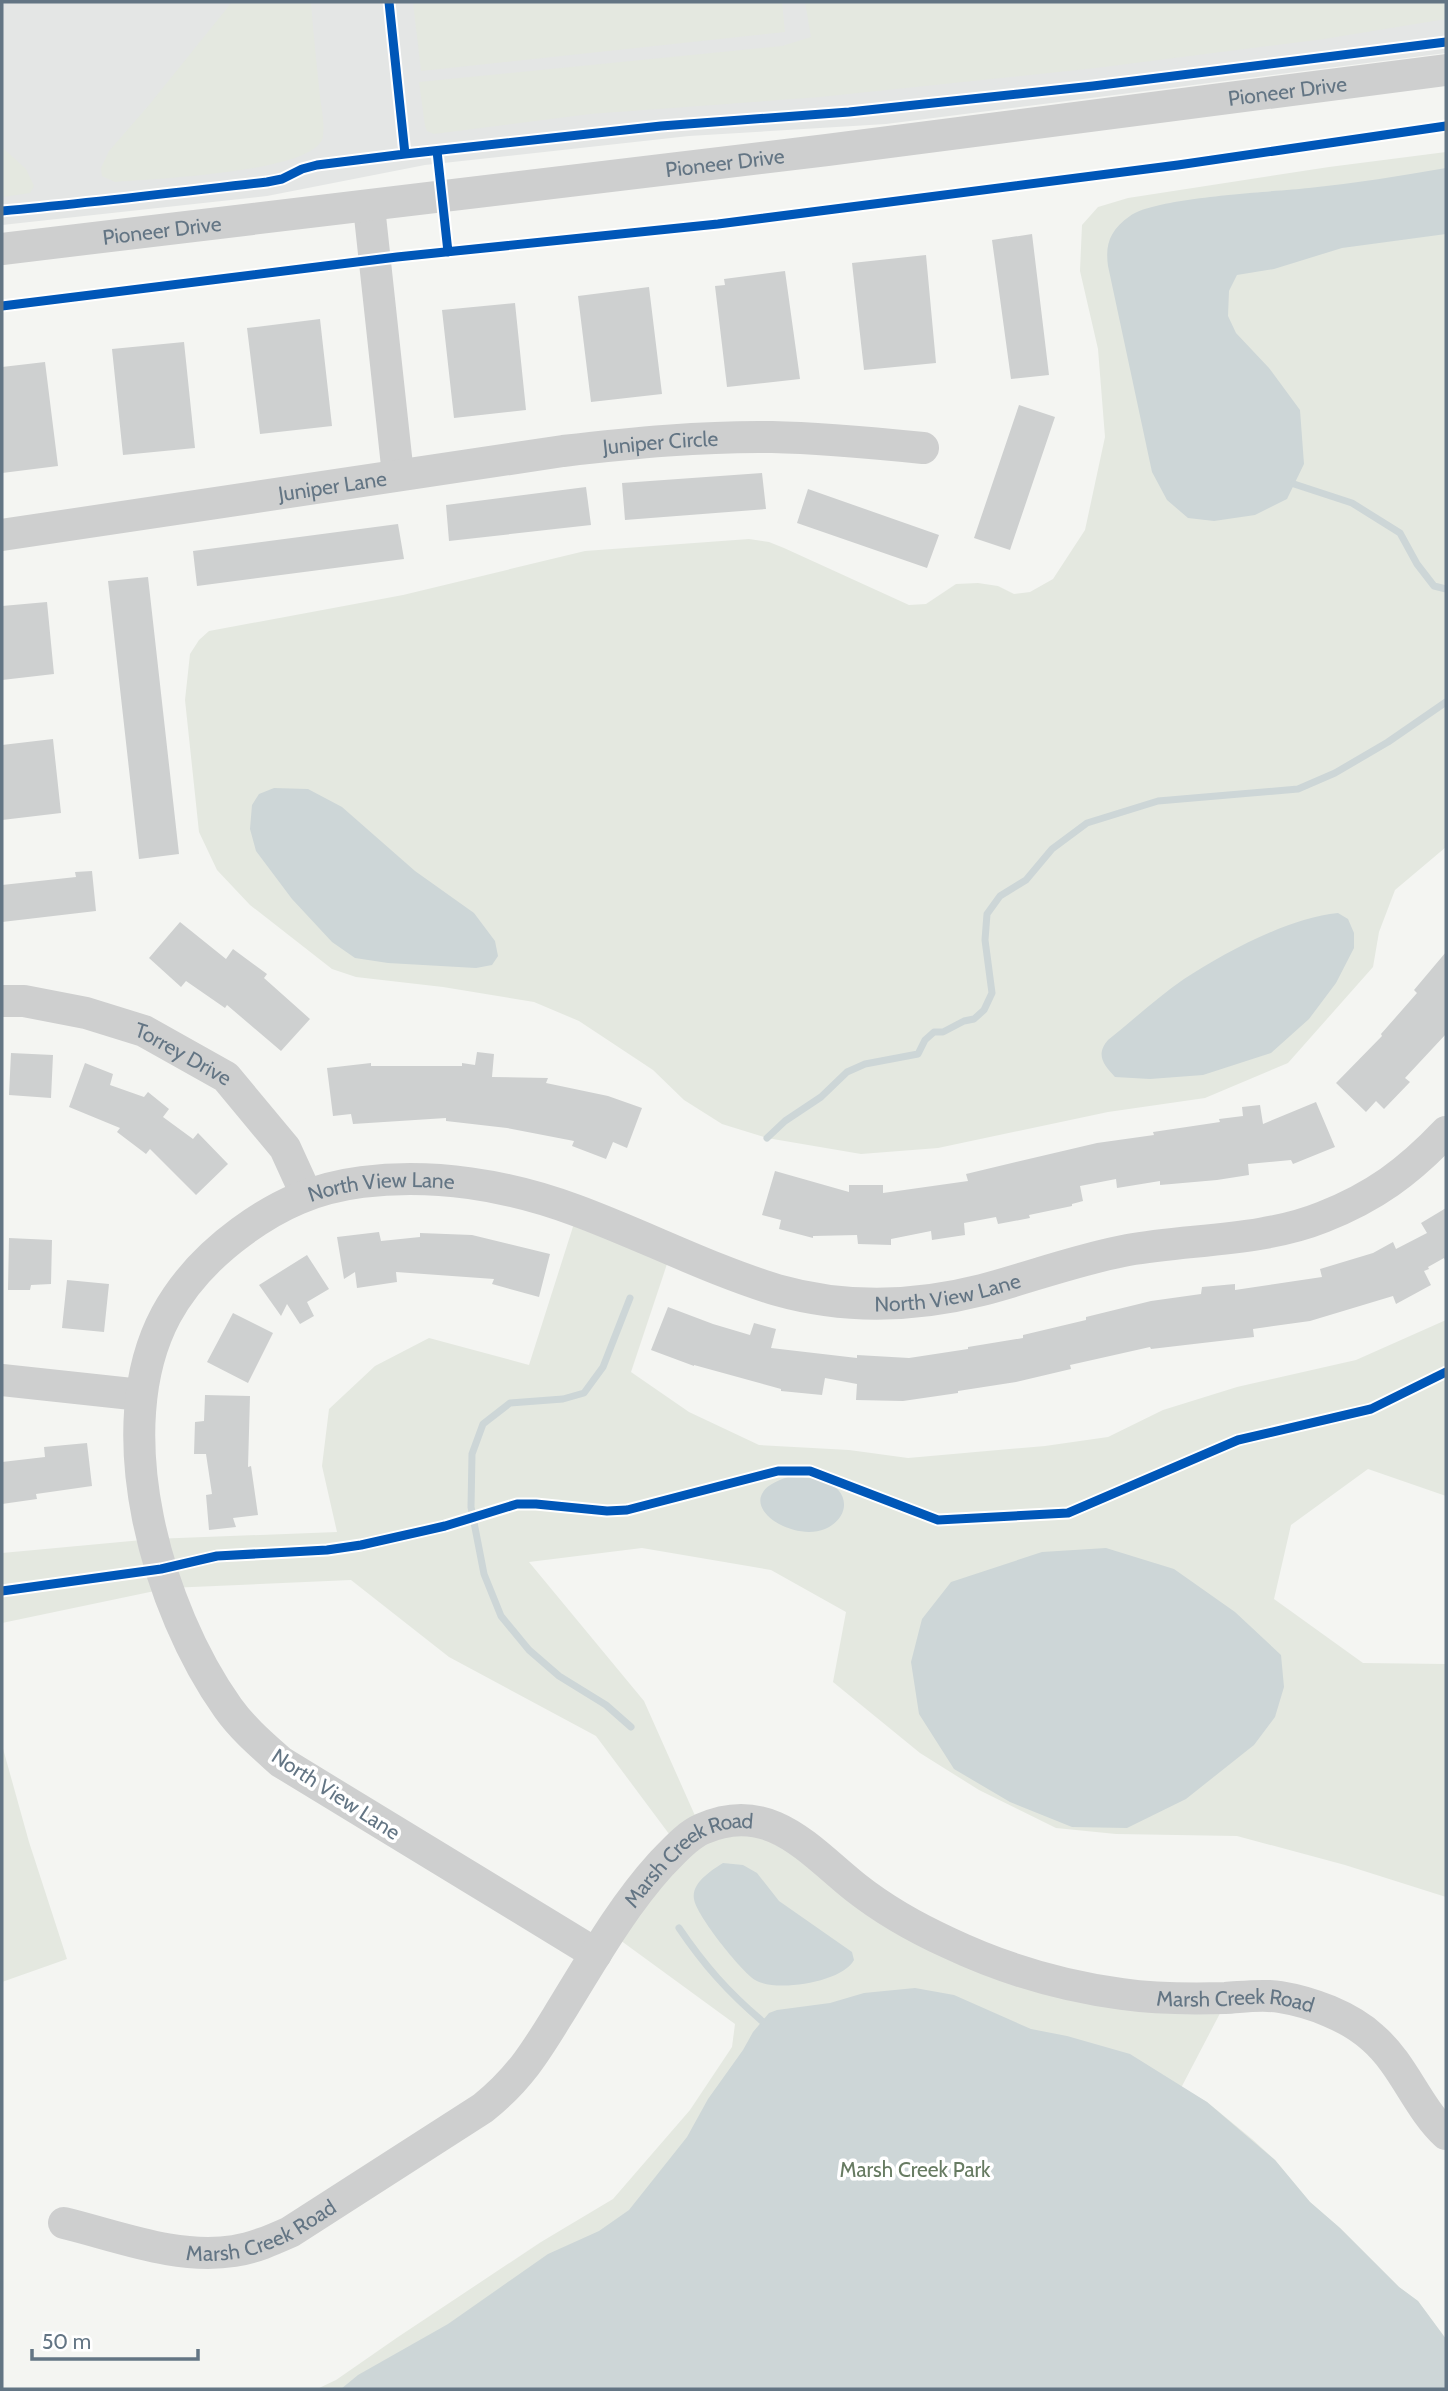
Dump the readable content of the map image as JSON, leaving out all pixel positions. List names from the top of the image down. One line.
{"streets":{"street":["Pioneer Drive","Juniper Circle","Juniper Lane","Torrey Drive","North View Lane","Marsh Creek Road"]},"crossings":[["Pioneer Drive","Juniper Lane"],["Juniper Circle","Juniper Lane"],["Torrey Drive","North View Lane"],["North View Lane","Marsh Creek Road"]],"parks":["Marsh Creek Park"],"scale_bar":"50 m"}
